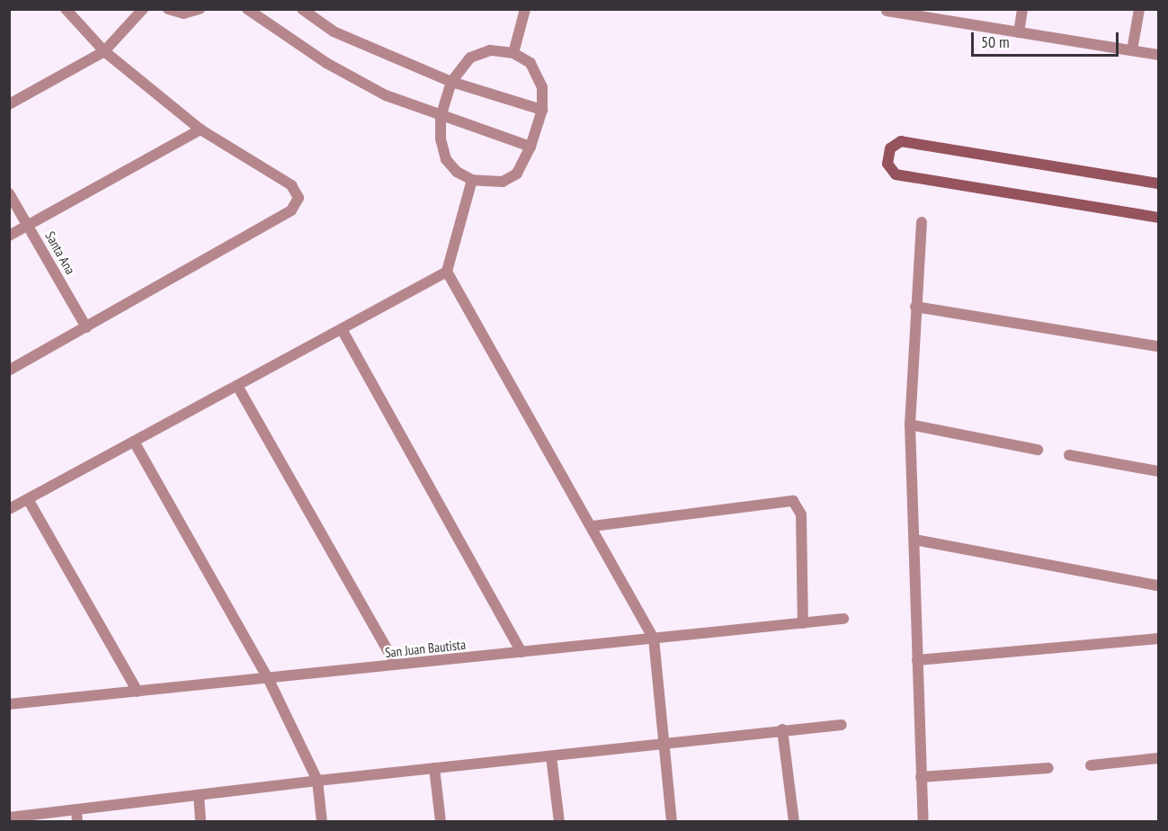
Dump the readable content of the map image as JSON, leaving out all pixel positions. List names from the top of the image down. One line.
{"streets":{"street":["Santa Ana","San Juan Bautista"]},"scale_bar":"50 m"}
